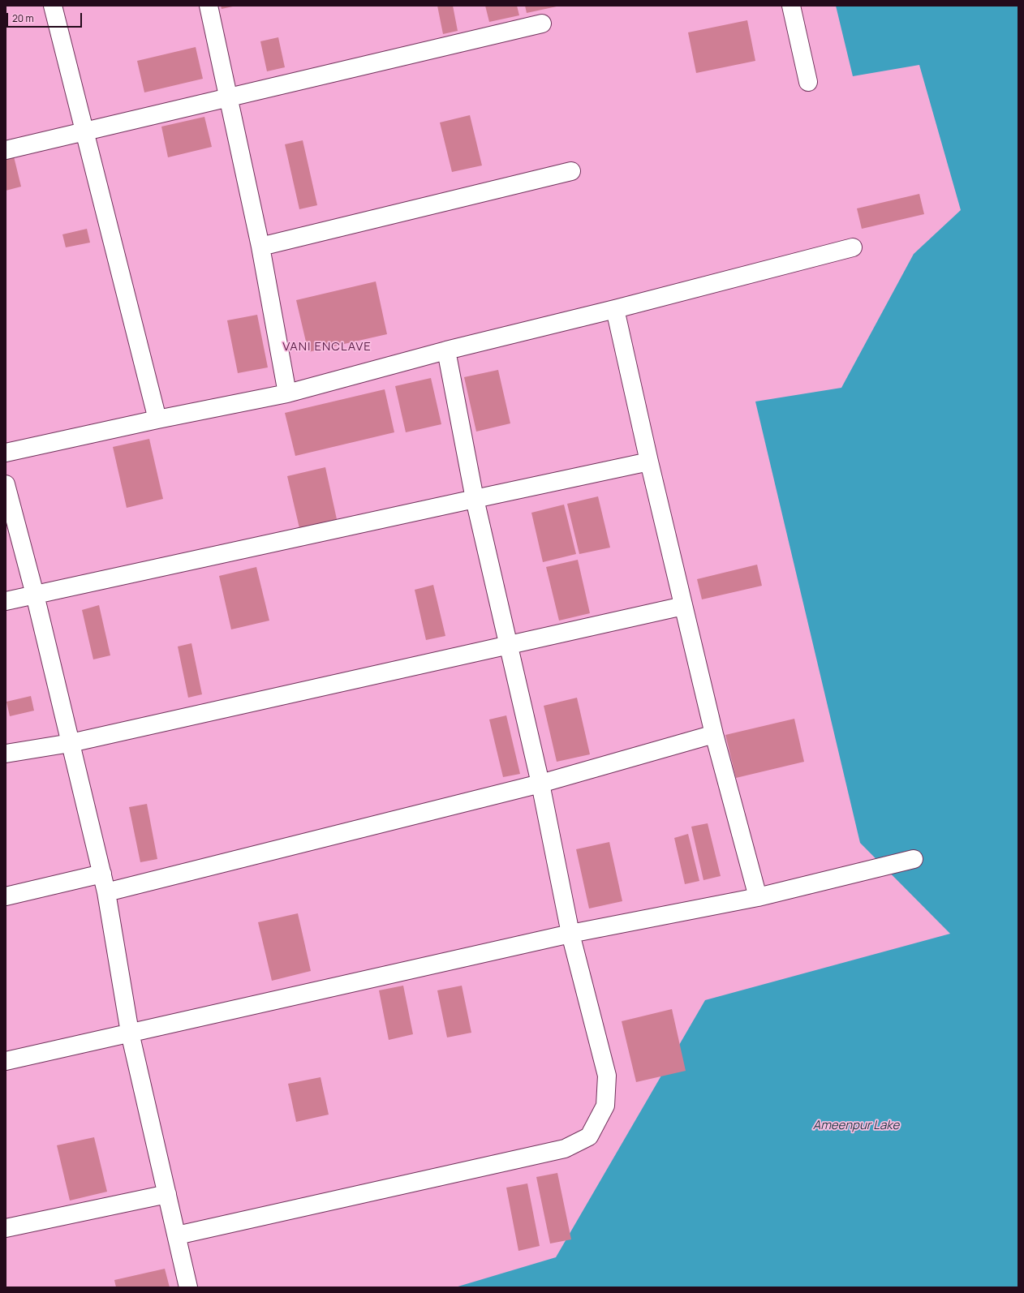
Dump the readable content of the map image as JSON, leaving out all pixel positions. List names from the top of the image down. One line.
{"districts":["VANI ENCLAVE"],"water":["Ameenpur Lake"],"scale_bar":"20 m"}
